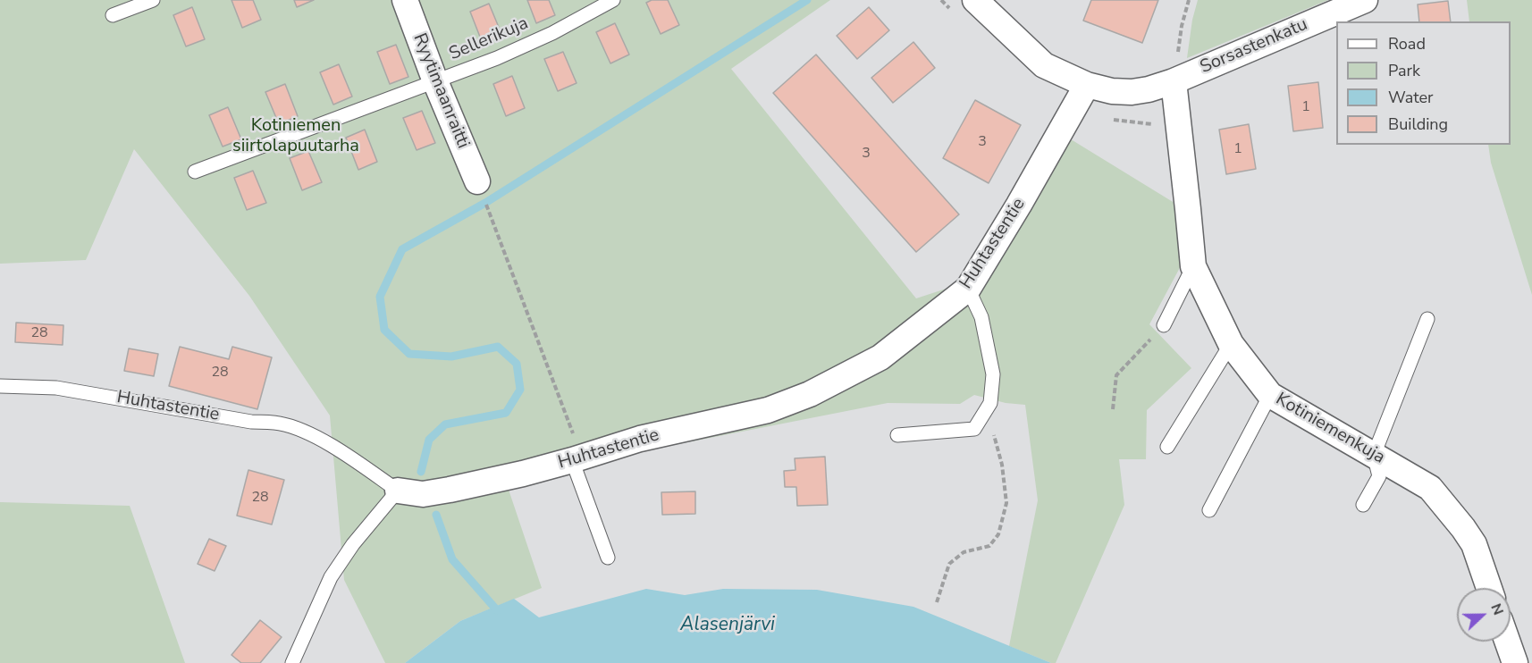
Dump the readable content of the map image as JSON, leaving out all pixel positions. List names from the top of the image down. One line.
{"streets":{"street":["Sorsastenkatu","Ryytimaanraitti","Huhtastentie","Kotiniemenkuja"],"lane":["Sellerikuja"]},"crossings":[["Sellerikuja","Ryytimaanraitti"],["Sorsastenkatu","Huhtastentie"],["Sorsastenkatu","Kotiniemenkuja"]],"water":["Alasenjärvi"],"parks":["Kotiniemen siirtolapuutarha"],"house_numbers":["1","3","1","3","28","28","28"],"legend":["Road","Park","Water","Building"],"north":"right"}
